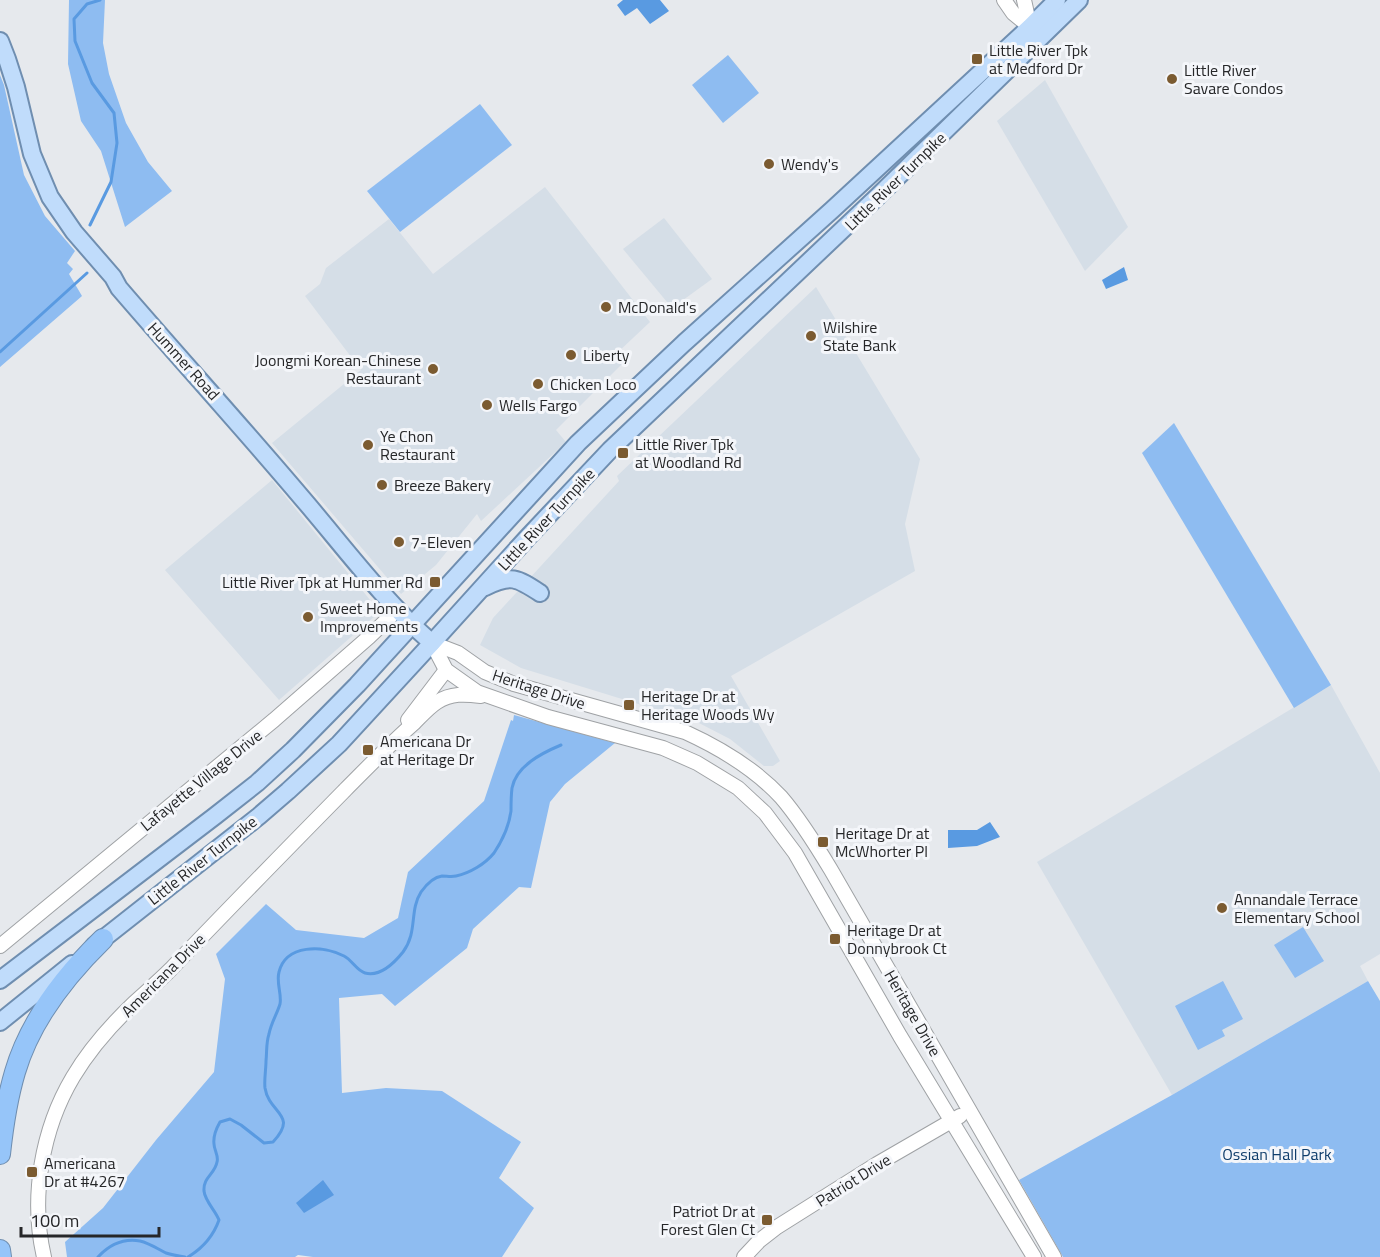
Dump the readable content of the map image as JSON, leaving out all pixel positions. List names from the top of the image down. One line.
{"streets":{"main road":["Little River Turnpike","Hummer Road"],"street":["Heritage Drive","Lafayette Village Drive","Americana Drive","Patriot Drive"]},"crossings":[["Little River Turnpike","Hummer Road"],["Little River Turnpike","Heritage Drive"],["Hummer Road","Heritage Drive"],["Hummer Road","Lafayette Village Drive"],["Heritage Drive","Americana Drive"],["Heritage Drive","Patriot Drive"]],"parks":["Ossian Hall Park"],"places":{"transit":["Little River Tpk at Medford Dr","Little River Tpk at Woodland Rd","Little River Tpk at Hummer Rd","Heritage Dr at Heritage Woods Wy","Americana Dr at Heritage Dr","Heritage Dr at McWhorter Pl","Heritage Dr at Donnybrook Ct","Americana Dr at #4267","Patriot Dr at Forest Glen Ct"],"other":["Little River Savare Condos","Wendy's","McDonald's","Wilshire State Bank","Liberty","Joongmi Korean-Chinese Restaurant","Chicken Loco","Wells Fargo","Ye Chon Restaurant","Breeze Bakery","7-Eleven","Sweet Home Improvements","Annandale Terrace Elementary School"]},"scale_bar":"100 m"}
